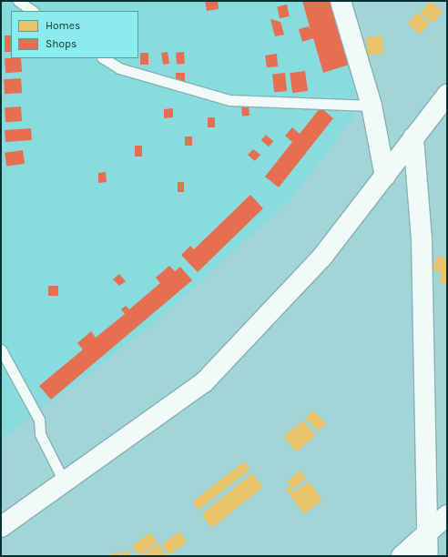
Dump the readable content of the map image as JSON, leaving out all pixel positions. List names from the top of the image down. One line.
{"legend":["Homes","Shops"]}
